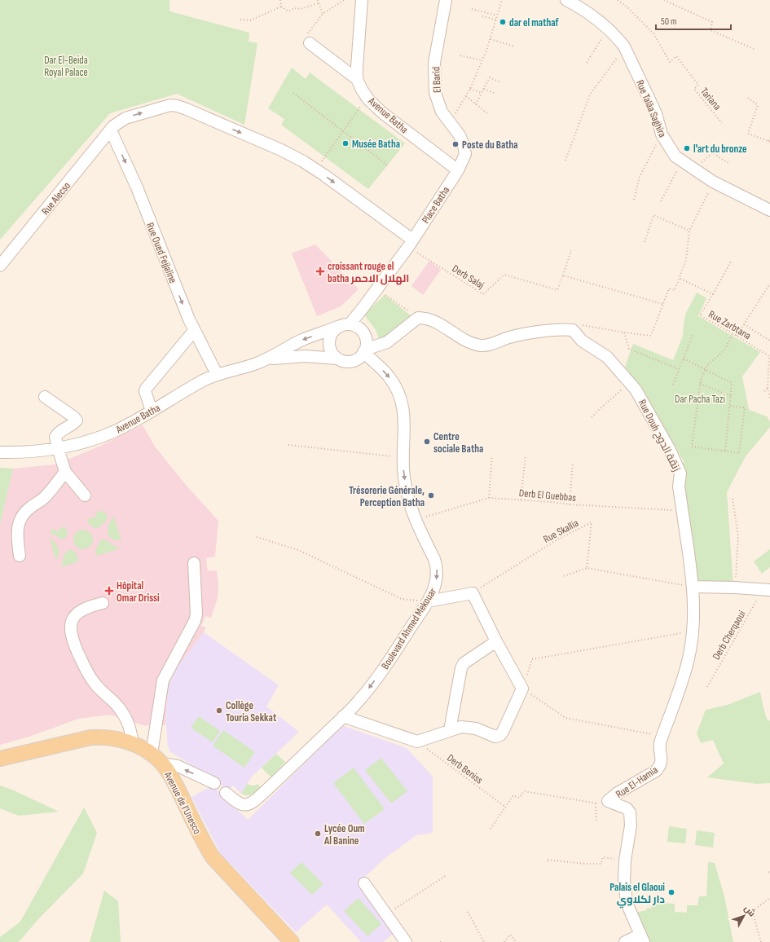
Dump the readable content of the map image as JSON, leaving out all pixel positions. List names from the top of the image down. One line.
{"streets":{"main road":["Avenue de l'Unesco"],"street":["El Barid","Rue Talâa Saghira","Avenue Batha","Rue Alecso","Place Batha","Rue Oued Fejjaline","Rue Douh زنقة الدوح","Boulevard Ahmed Mekouar","Rue El-Hamia"],"path":["Tariana","Derb Salaj","Rue Zarbtana","Derb El Guebbas","Rue Skallia","Derb Cherqaoui","Derb Beniss"]},"crossings":[["El Barid","Avenue Batha"],["El Barid","Place Batha"],["Avenue Batha","Place Batha"],["Avenue Batha","Rue Oued Fejjaline"],["Avenue Batha","Boulevard Ahmed Mekouar"],["Rue Alecso","Place Batha"],["Rue Alecso","Rue Oued Fejjaline"],["Rue Alecso","Derb Salaj"],["Place Batha","Derb Salaj"],["Rue Douh زنقة الدوح","Derb El Guebbas"],["Rue Douh زنقة الدوح","Rue El-Hamia"],["Derb El Guebbas","Boulevard Ahmed Mekouar"]],"one_way":["Rue Alecso","Rue Oued Fejjaline","Boulevard Ahmed Mekouar"],"parks":["Dar El-Beida Royal Palace","Dar Pacha Tazi"],"places":{"other":["dar el mathaf","Musée Batha","Poste du Batha","l'art du bronze","Centre sociale Batha","Trésorerie Générale, Perception Batha","Collège Touria Sekkat","Lycée Oum Al Banine","Palais el Glaoui دار لكلاوي"],"health":["croissant rouge el batha الهلال الاحمر","Hôpital Omar Drissi"]},"scale_bar":"50 m","north":"top right"}
